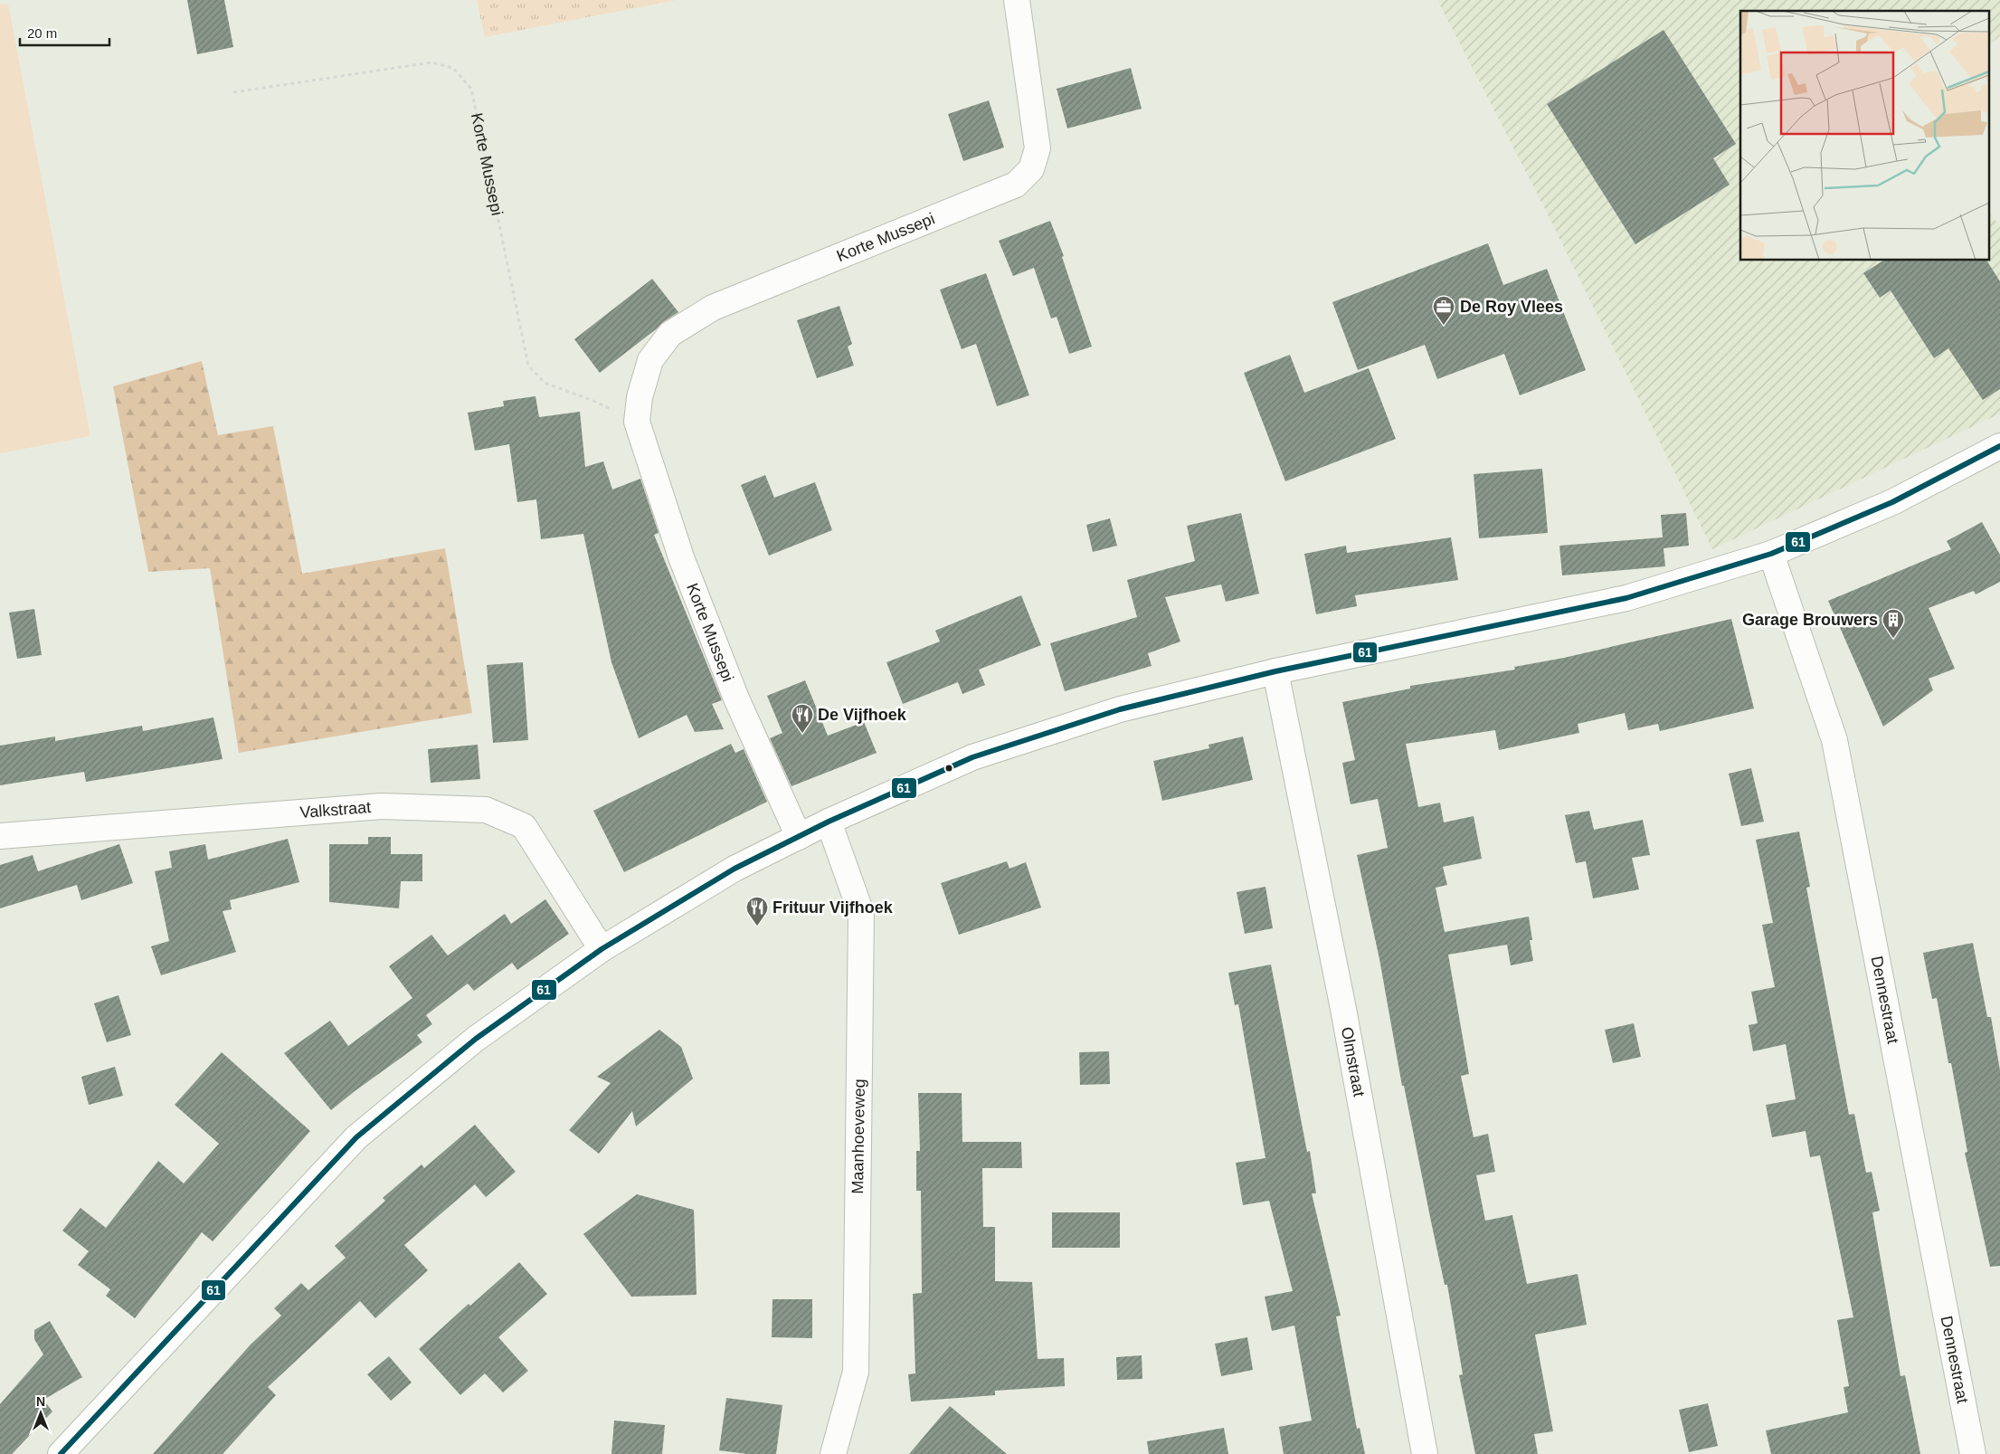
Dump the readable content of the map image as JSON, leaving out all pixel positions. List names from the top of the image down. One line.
{"streets":{"street":["Korte Mussepi","Valkstraat","Dennestraat","Olmstraat","Maanhoeveweg"]},"places":{"office":["De Roy Vlees"],"building":["Garage Brouwers"],"restaurant":["De Vijfhoek","Frituur Vijfhoek"]},"lines":["transit line 61"],"scale_bar":"20 m","north":"top"}
